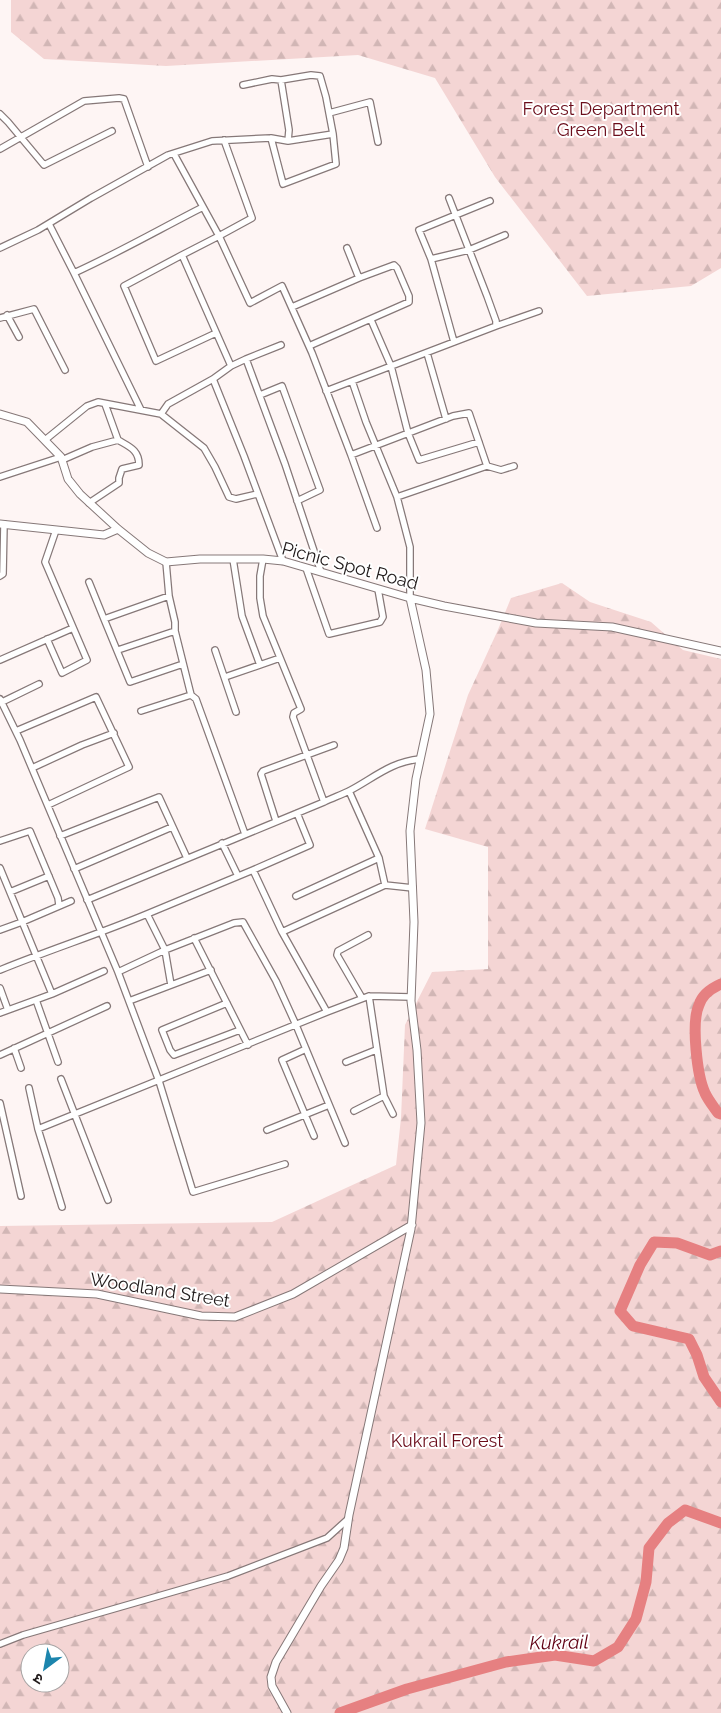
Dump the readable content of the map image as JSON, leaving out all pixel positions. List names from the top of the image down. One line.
{"streets":{"street":["Picnic Spot Road","Woodland Street"]},"water":["Kukrail"],"parks":["Forest Department Green Belt","Kukrail Forest"],"north":"bottom left"}
